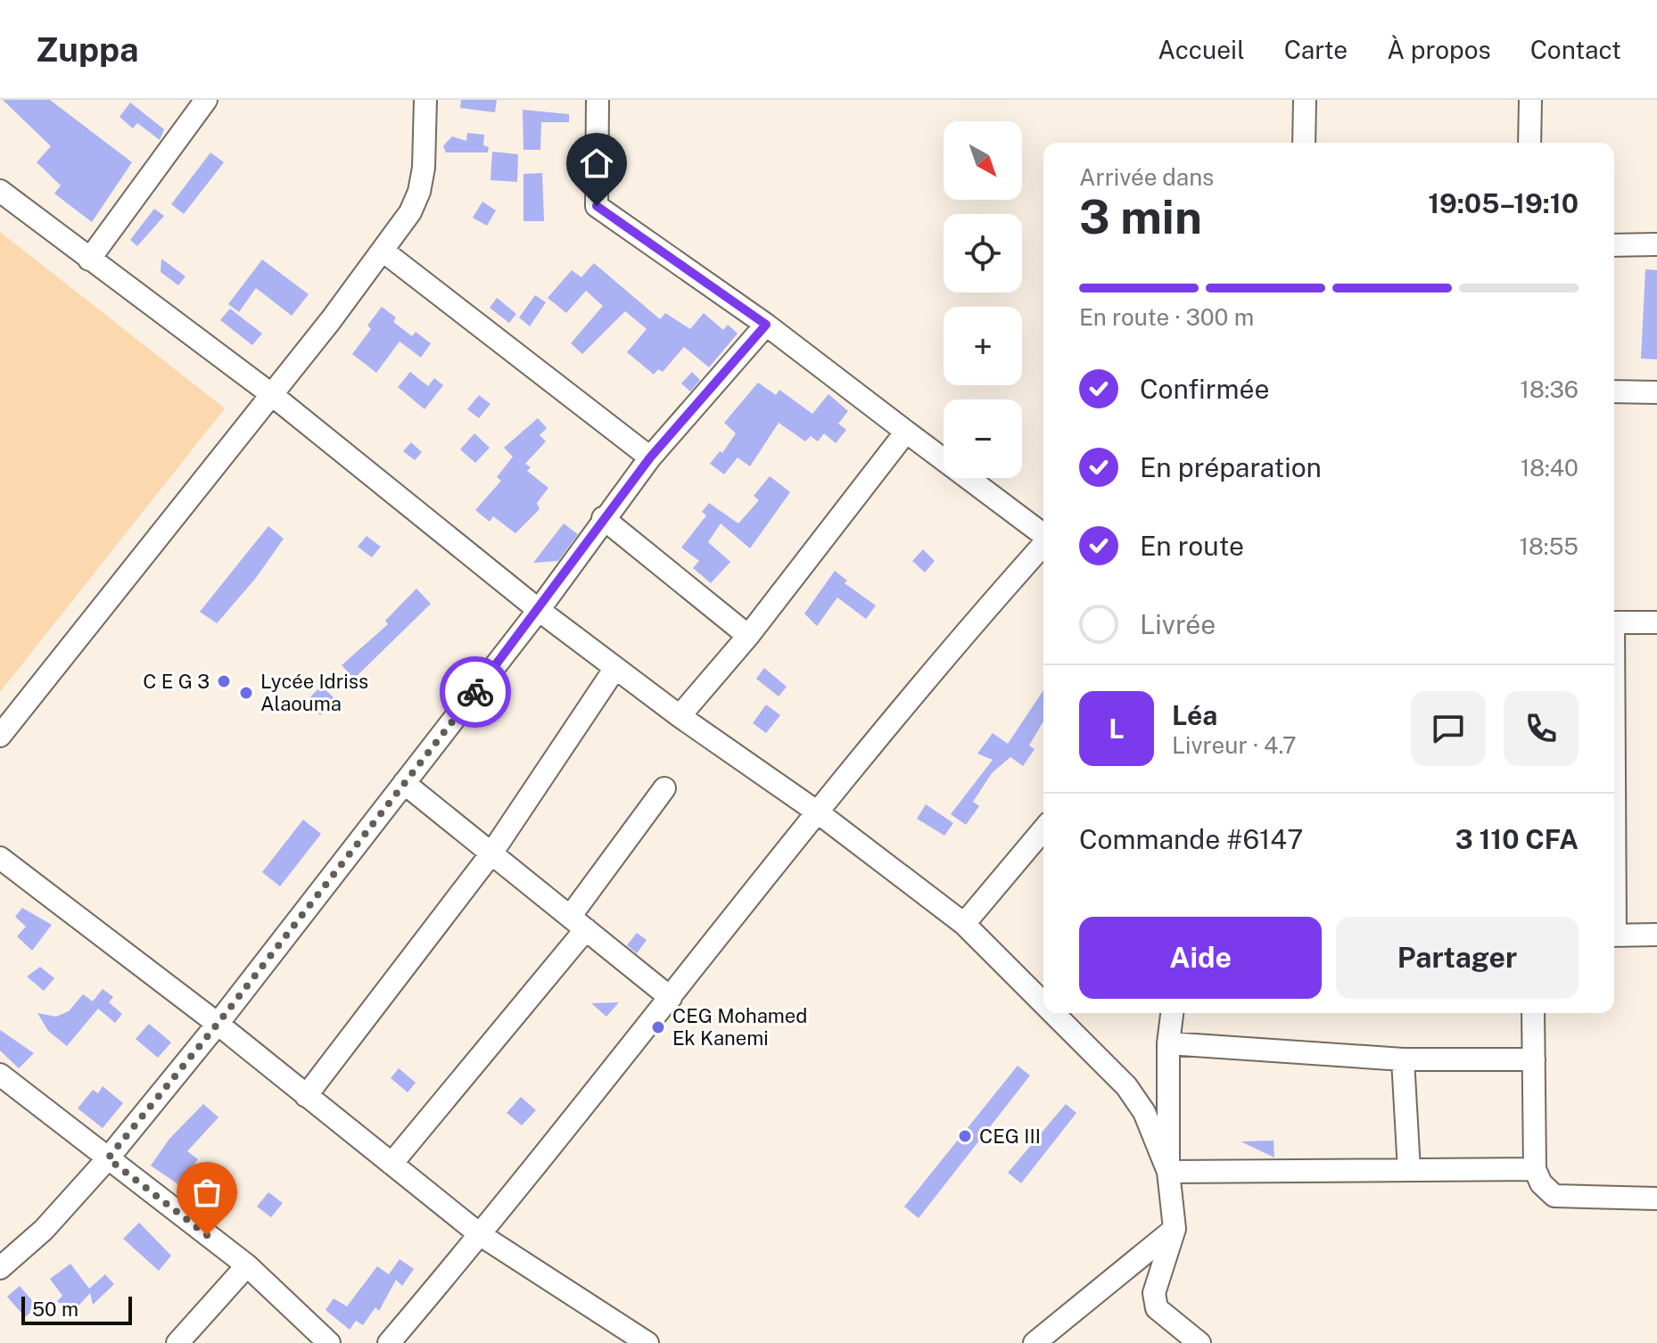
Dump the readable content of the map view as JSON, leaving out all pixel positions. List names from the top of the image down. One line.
{"places":["C E G 3","Lycée Idriss Alaouma","CEG Mohamed Ek Kanemi","CEG III"],"scale_bar":"50 m","north":"bottom right","page":{"header":"Zuppa","nav":["Accueil","Carte","À propos","Contact"],"map_buttons":["+","−"],"heading":["3 min","Arrivée dans","19:05–19:10"],"panel":["Léa","Livreur · 4.7","Commande #6147","3 110 CFA"],"bar":"En route · 300 m","list":[["Confirmée","18:36"],["En préparation","18:40"],["En route","18:55"],"Livrée"],"round":"L","buttons":["Aide","Partager"],"scale":"50 m"}}
